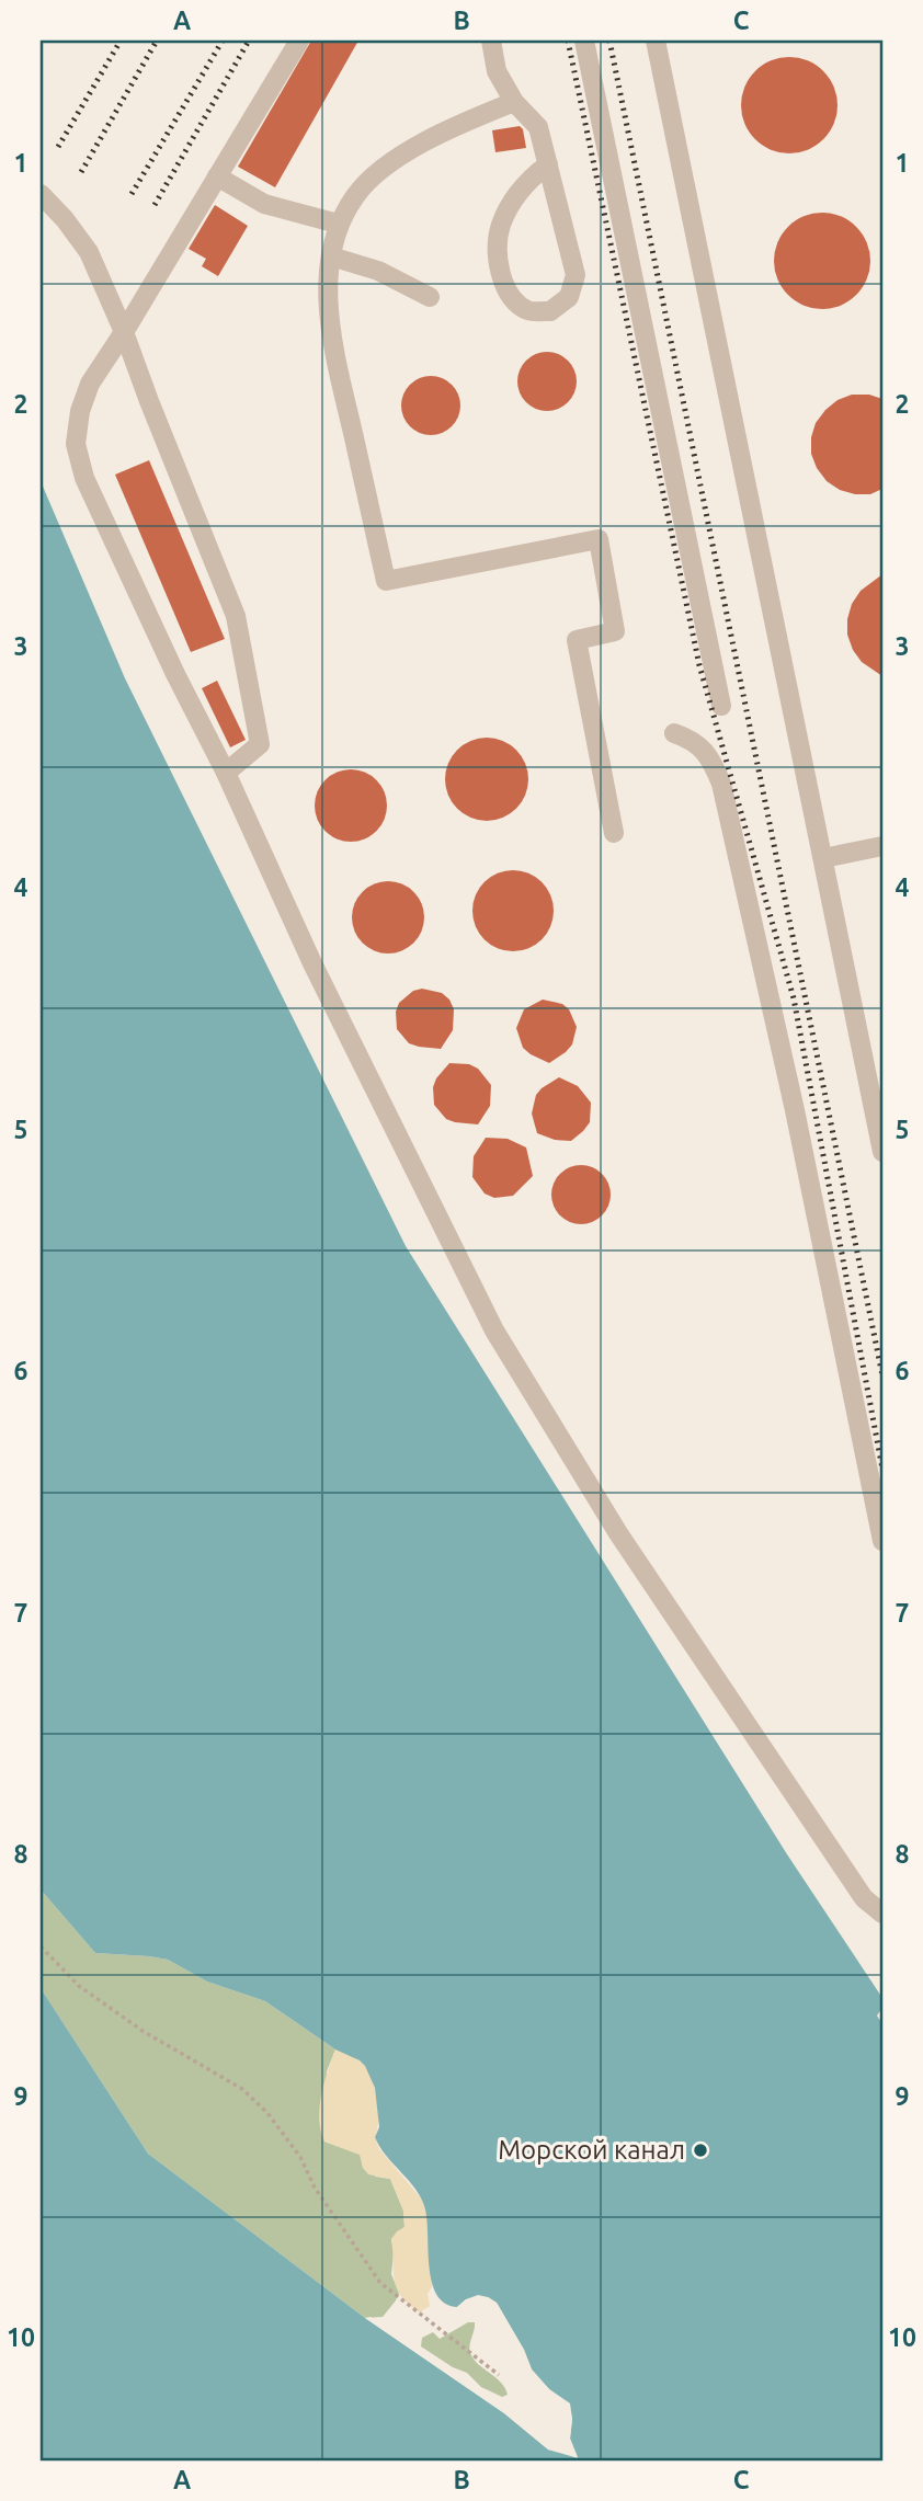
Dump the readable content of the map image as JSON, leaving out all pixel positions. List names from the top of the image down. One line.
{"places":["Морской канал"],"grid":{"columns":["A","B","C"],"rows":["1","2","3","4","5","6","7","8","9","10"]}}
